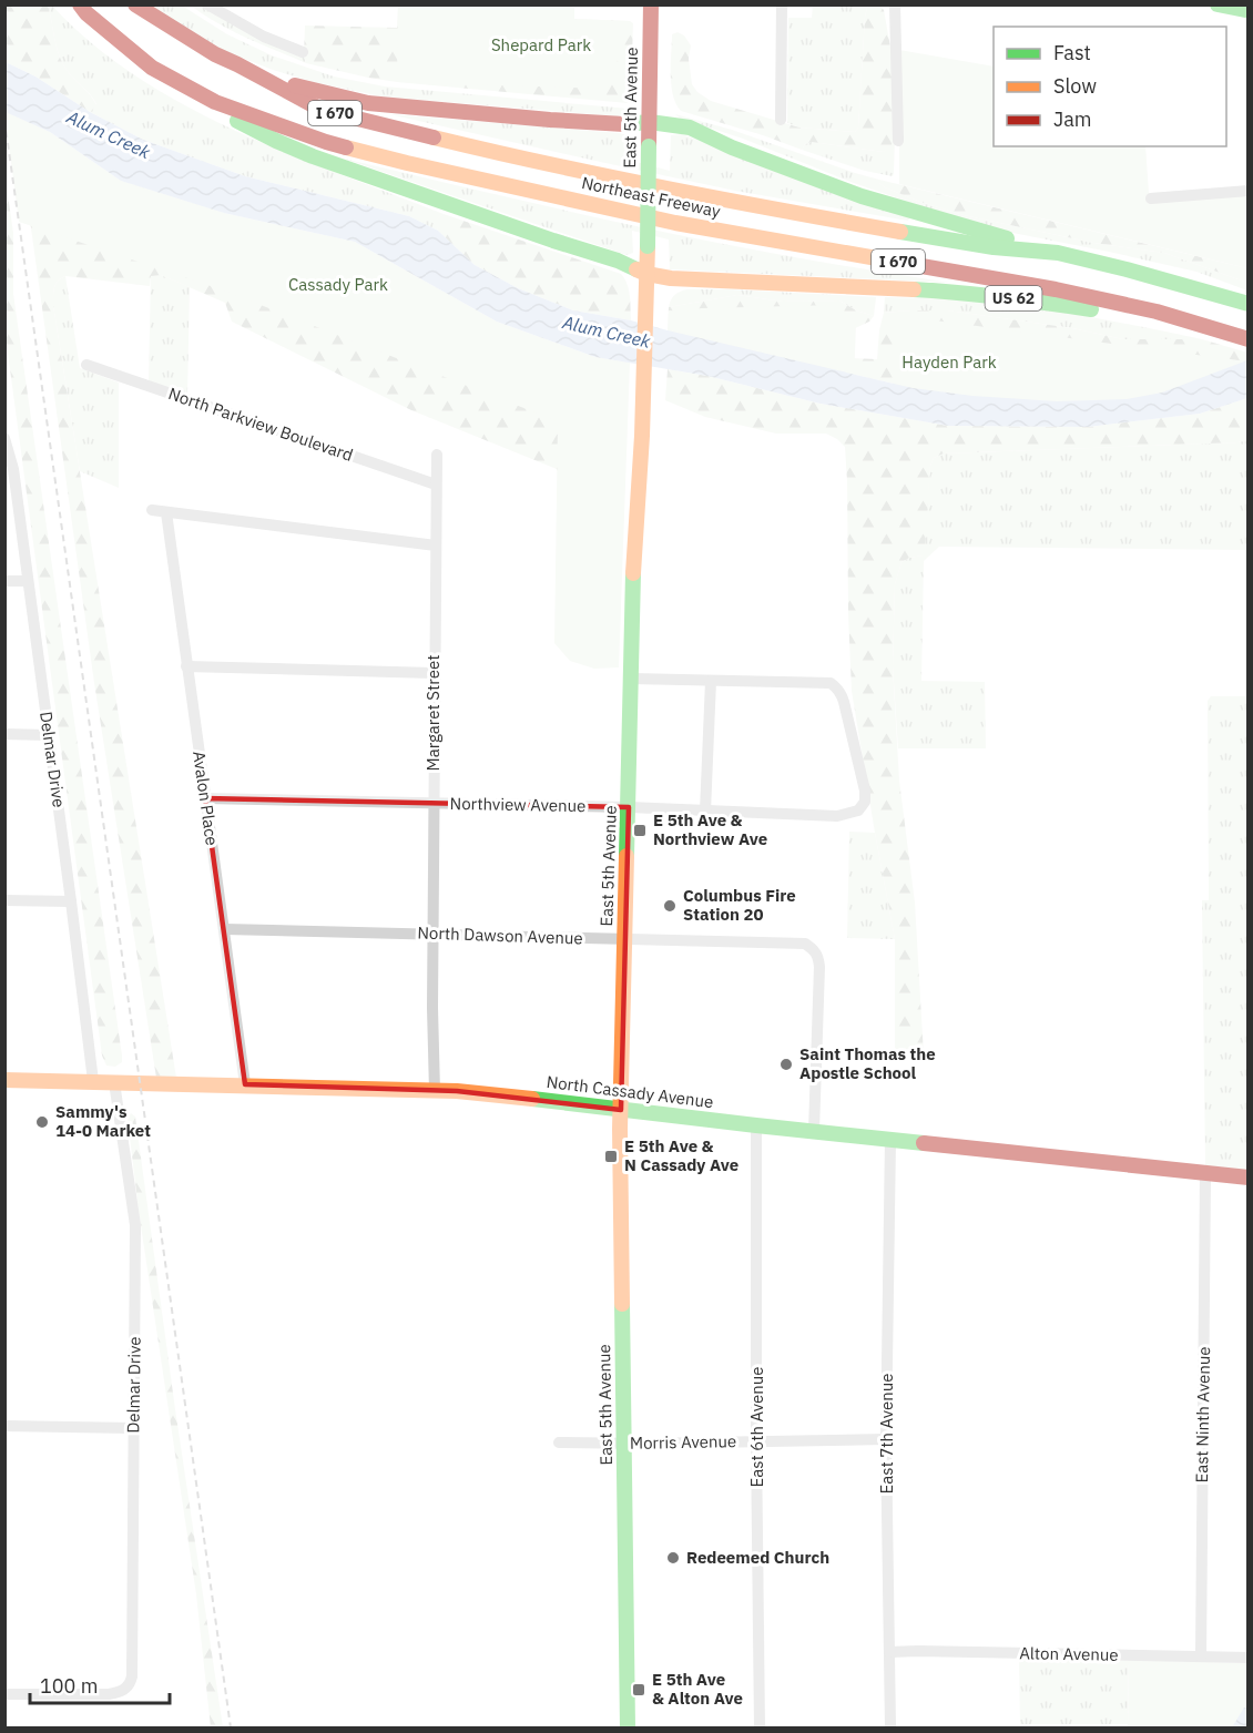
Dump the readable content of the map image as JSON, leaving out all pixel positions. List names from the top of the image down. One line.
{"streets":{"main road":["East 5th Avenue","I 670","Northeast Freeway","US 62","North Cassady Avenue"],"street":["North Parkview Boulevard","Margaret Street","Delmar Drive","Avalon Place","Northview Avenue","North Dawson Avenue","East Ninth Avenue","East 6th Avenue","East 7th Avenue","Morris Avenue","Alton Avenue"]},"crossings":[["East 5th Avenue","US 62"],["East 5th Avenue","Northview Avenue"],["East 5th Avenue","North Dawson Avenue"],["East 5th Avenue","North Cassady Avenue"],["East 5th Avenue","Morris Avenue"],["Northeast Freeway","US 62"],["North Parkview Boulevard","Margaret Street"],["Margaret Street","Northview Avenue"],["Margaret Street","North Dawson Avenue"],["Margaret Street","North Cassady Avenue"],["Delmar Drive","North Cassady Avenue"],["Avalon Place","Northview Avenue"],["Avalon Place","North Dawson Avenue"],["Avalon Place","North Cassady Avenue"],["North Dawson Avenue","North Cassady Avenue"],["North Cassady Avenue","East Ninth Avenue"],["North Cassady Avenue","East 6th Avenue"],["North Cassady Avenue","East 7th Avenue"],["East Ninth Avenue","Alton Avenue"],["East 6th Avenue","Morris Avenue"],["East 7th Avenue","Morris Avenue"],["East 7th Avenue","Alton Avenue"]],"water":["Alum Creek"],"parks":["Shepard Park","Cassady Park","Hayden Park"],"places":{"transit":["E 5th Ave & Northview Ave","E 5th Ave & N Cassady Ave","E 5th Ave & Alton Ave"],"other":["Columbus Fire Station 20","Saint Thomas the Apostle School","Sammy's 14-0 Market","Redeemed Church"]},"legend":["Fast","Slow","Jam"],"scale_bar":"100 m"}
